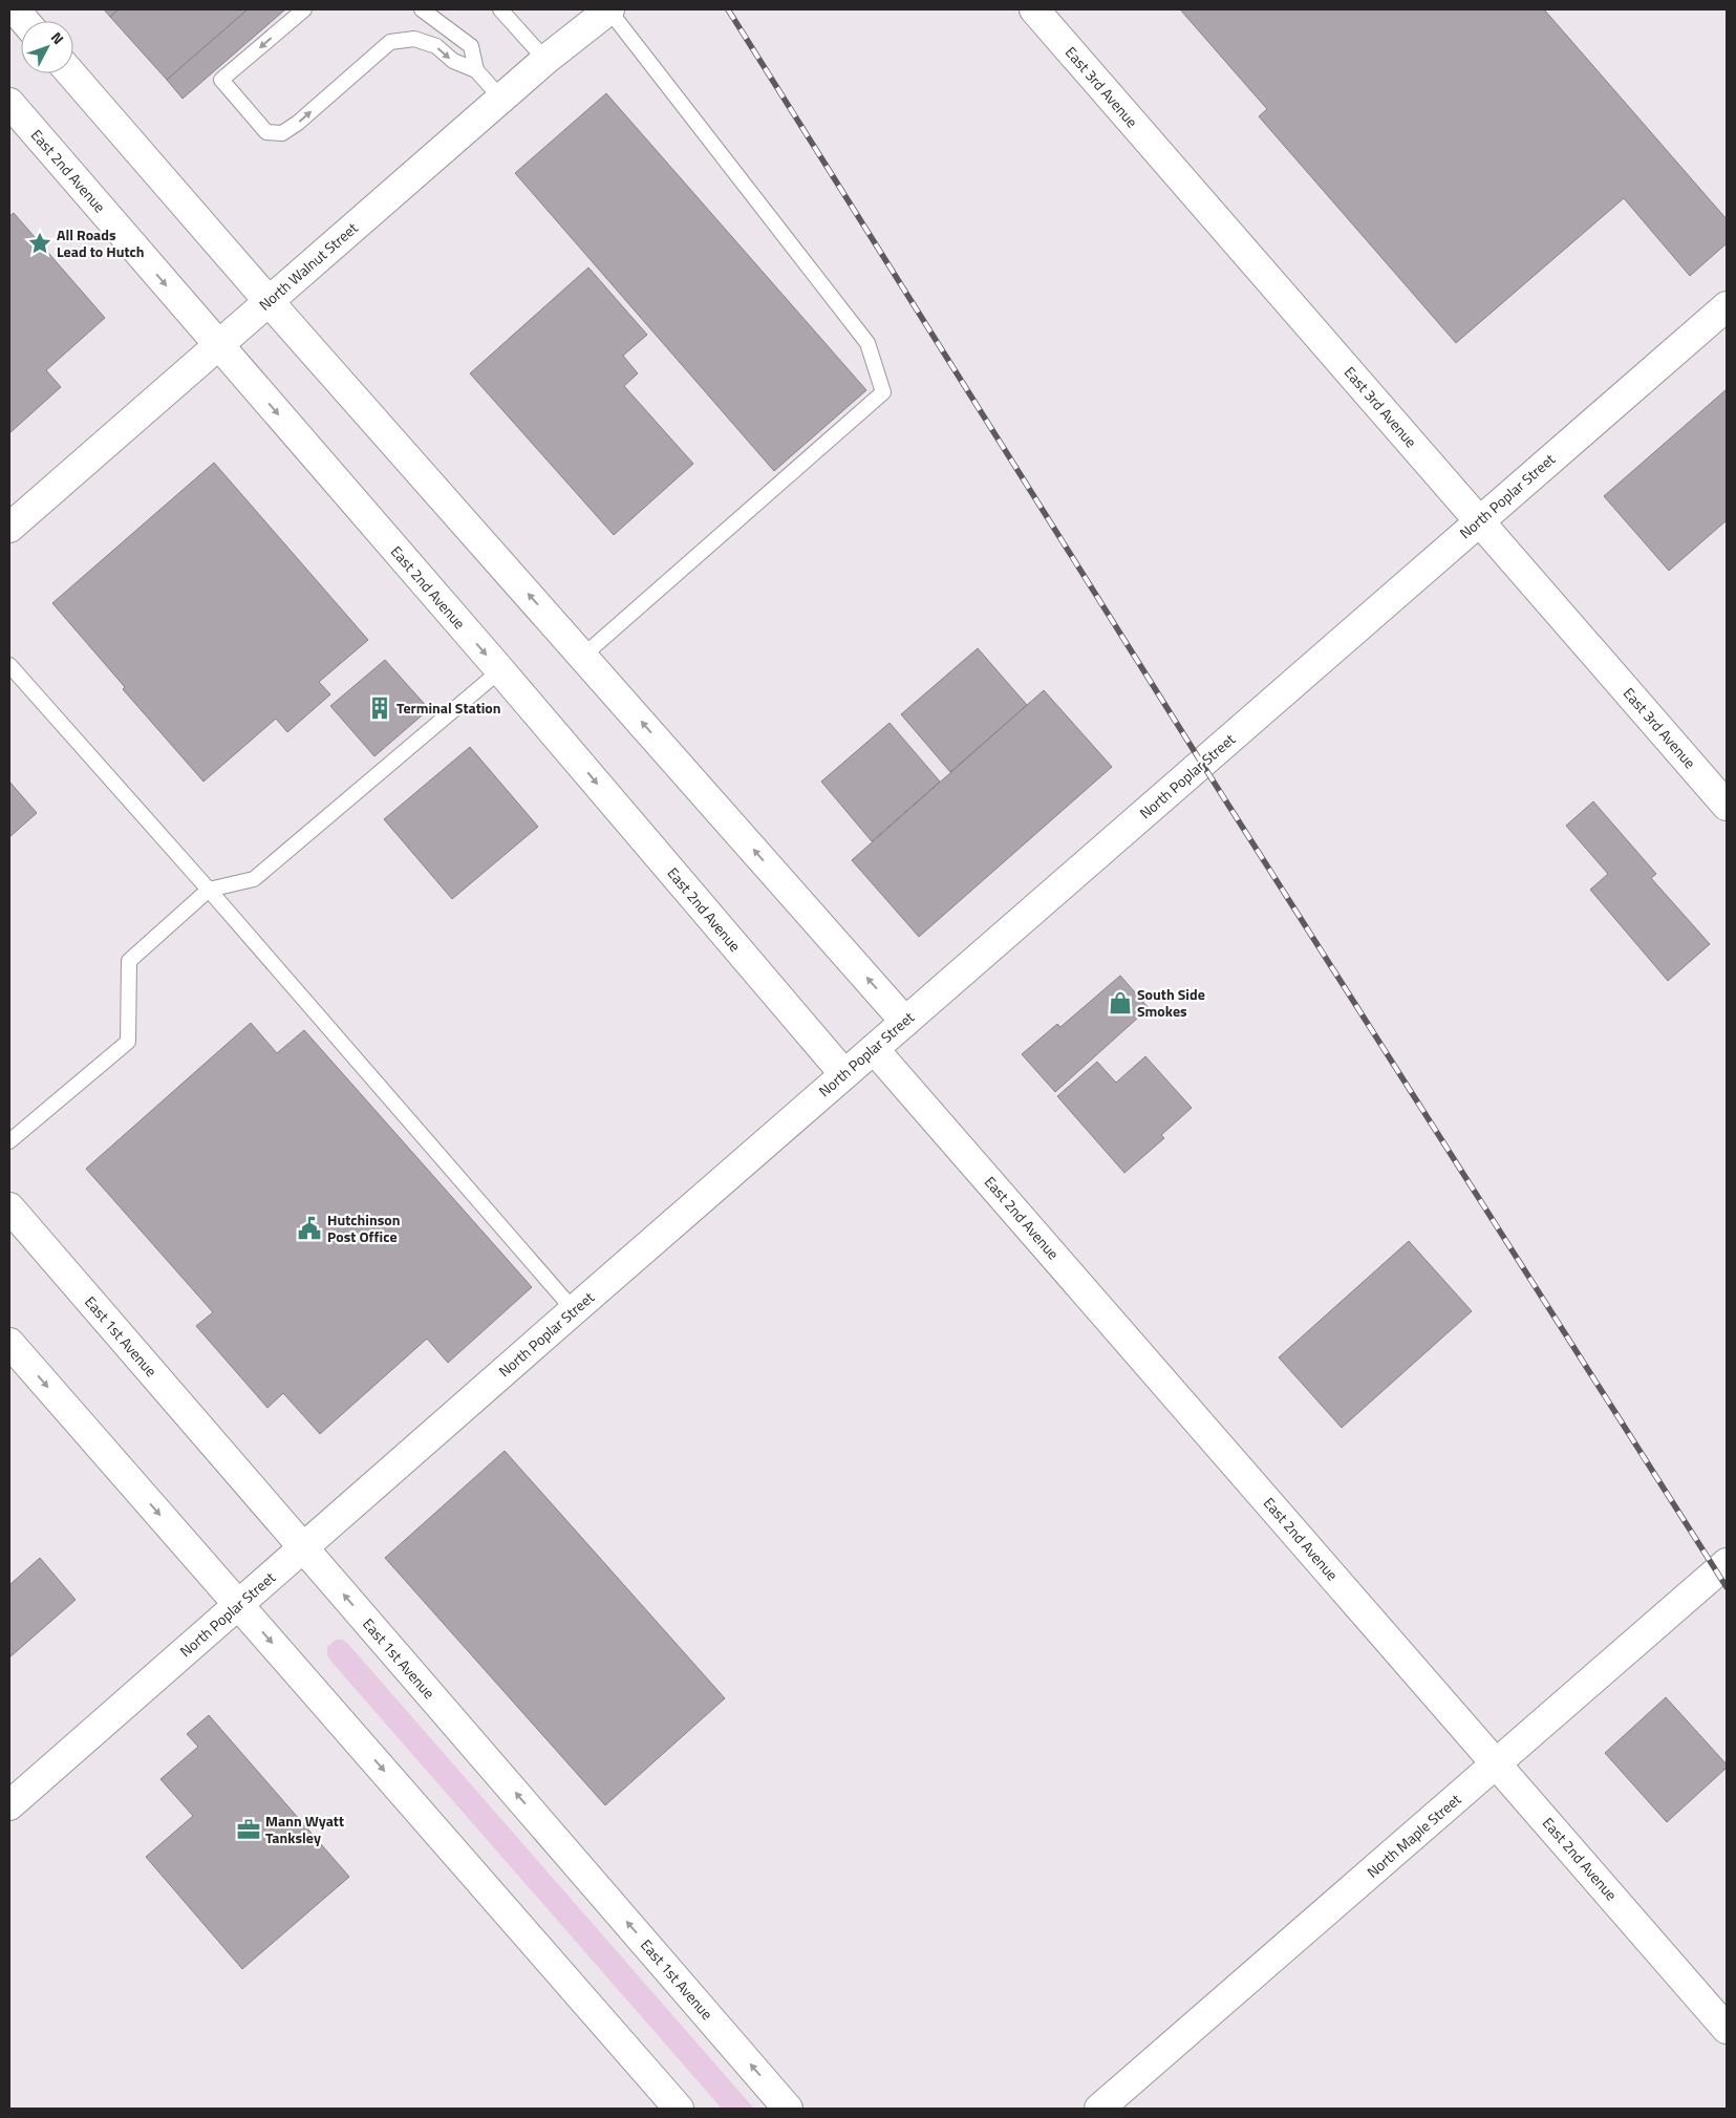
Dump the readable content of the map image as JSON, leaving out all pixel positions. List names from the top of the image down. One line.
{"streets":{"street":["East 3rd Avenue","East 2nd Avenue","North Walnut Street","North Poplar Street","East 1st Avenue","North Maple Street"]},"crossings":[["East 3rd Avenue","North Poplar Street"],["East 2nd Avenue","North Walnut Street"],["East 2nd Avenue","North Poplar Street"],["East 2nd Avenue","North Maple Street"],["North Poplar Street","East 1st Avenue"]],"places":{"place":["All Roads Lead to Hutch"],"building":["Terminal Station"],"shop":["South Side Smokes"],"public building":["Hutchinson Post Office"],"office":["Mann Wyatt Tanksley"]},"north":"top right"}
